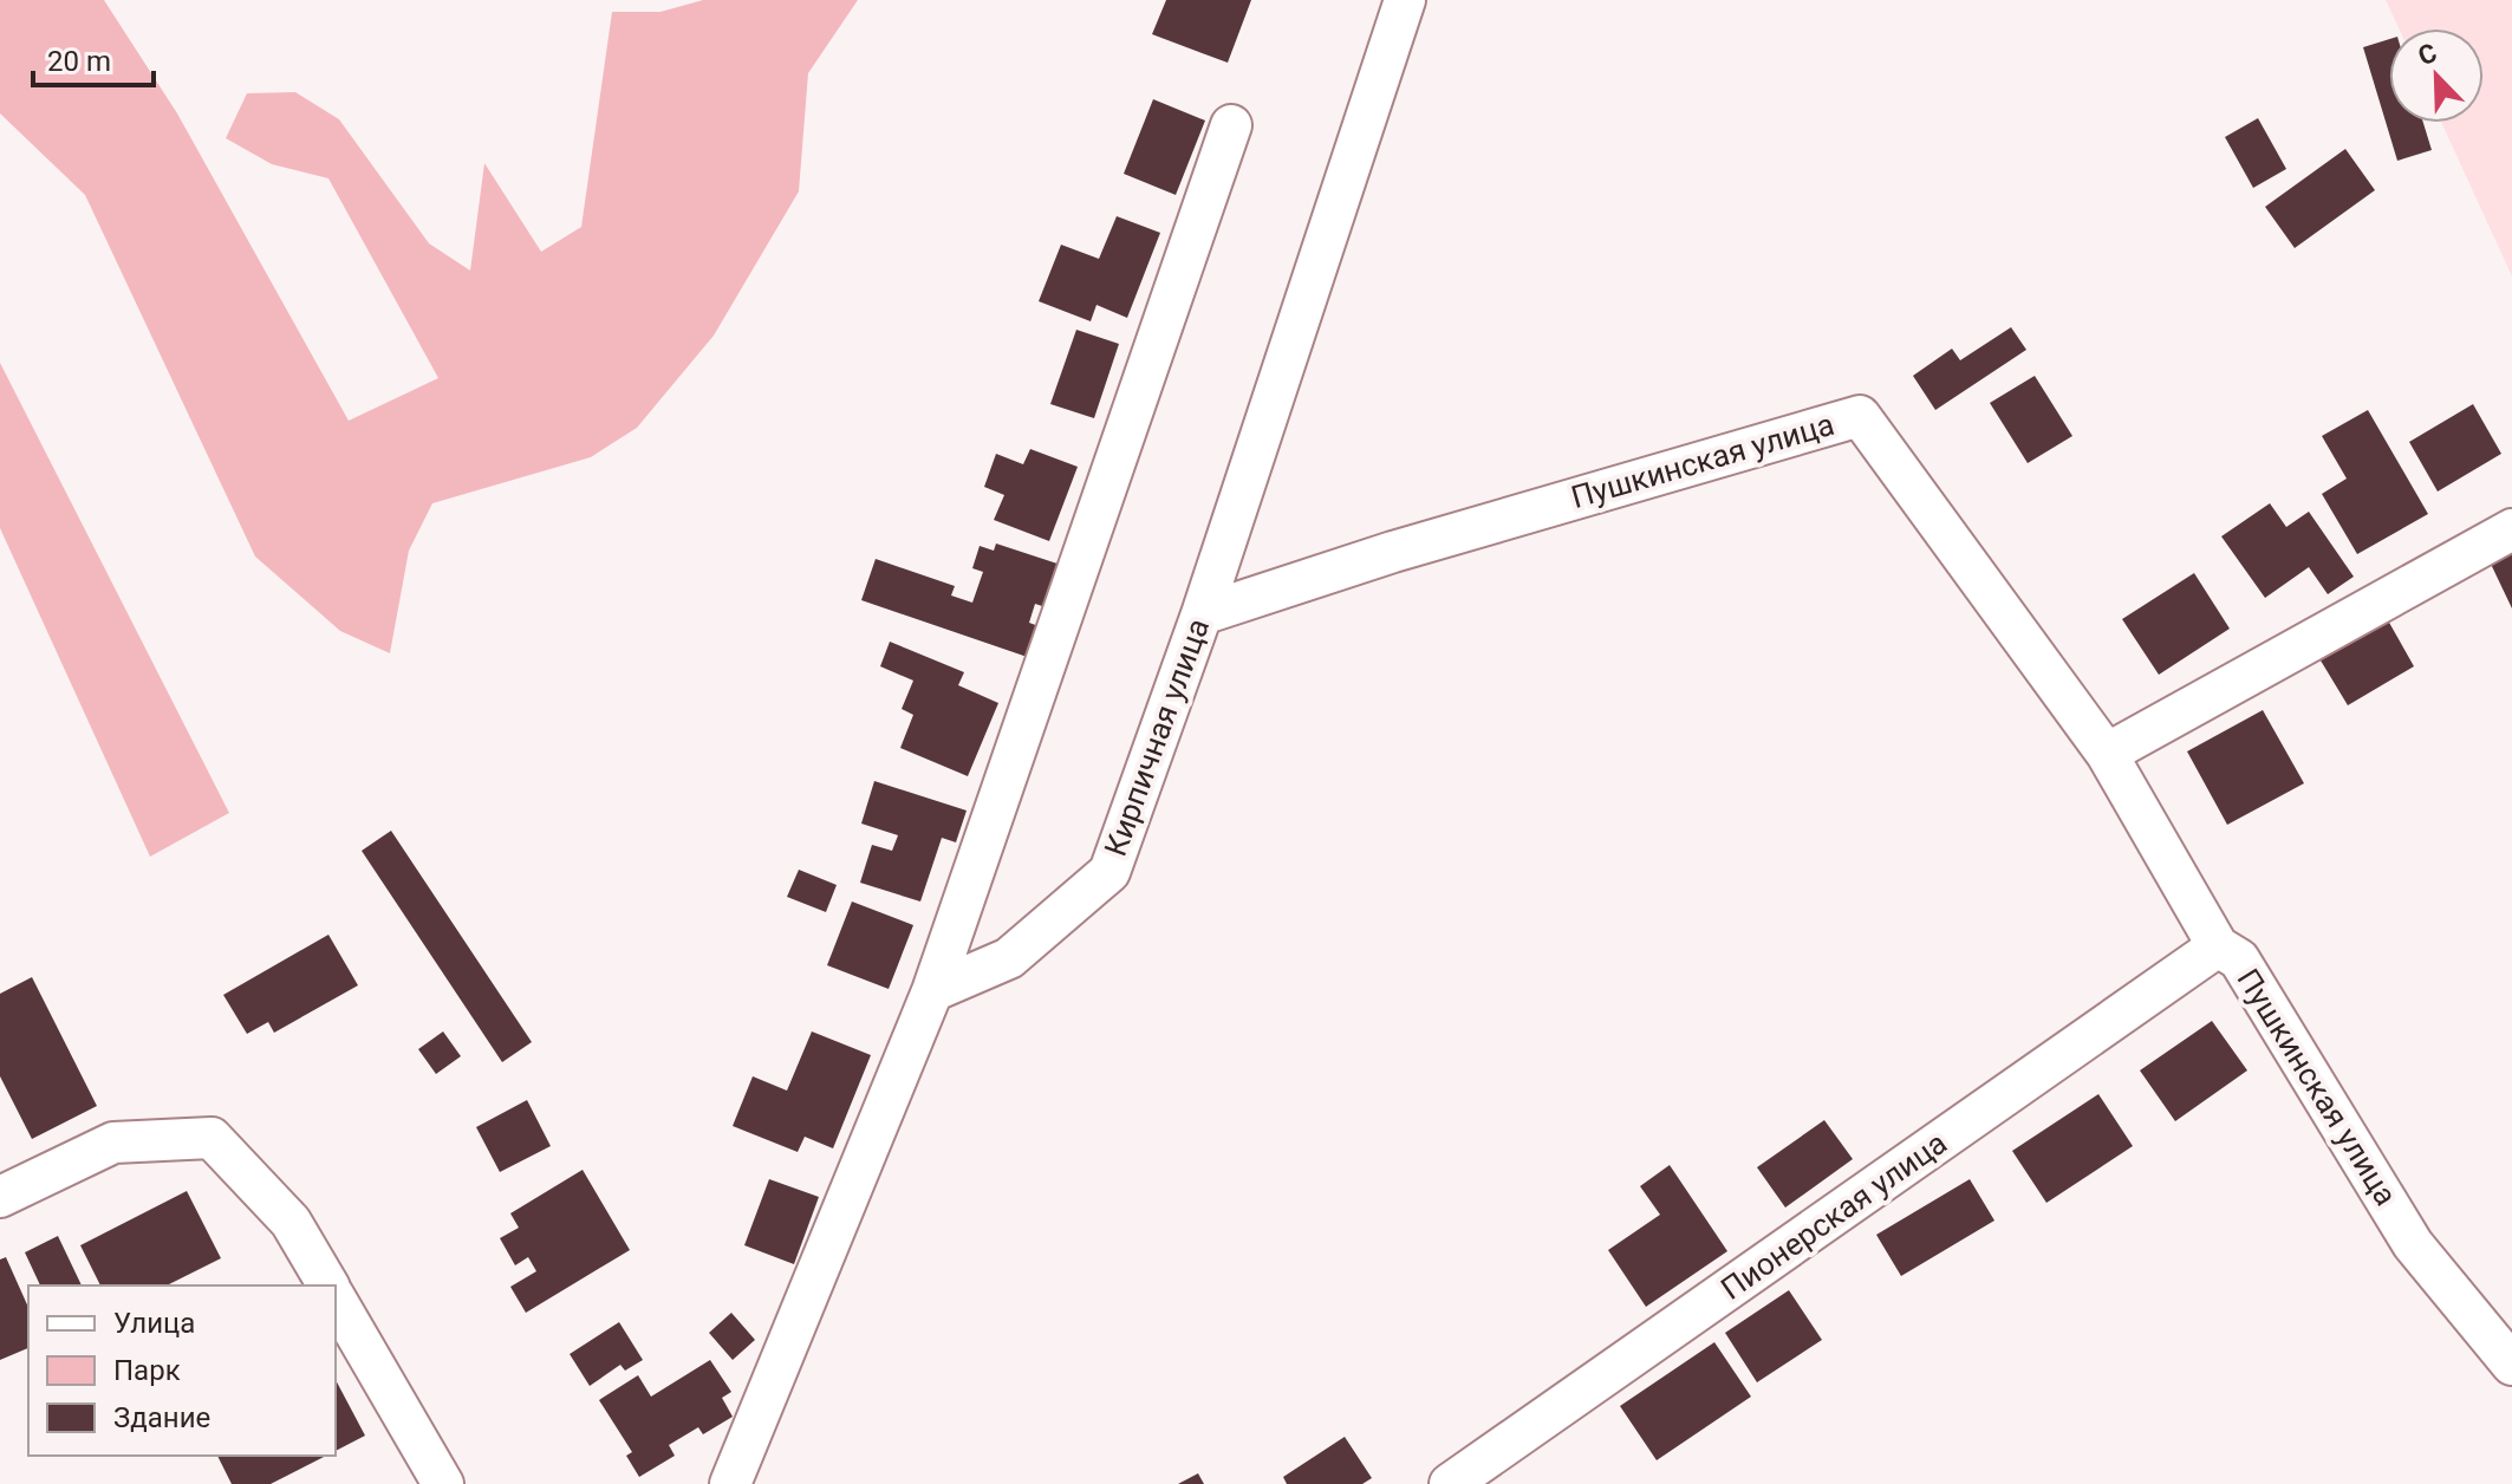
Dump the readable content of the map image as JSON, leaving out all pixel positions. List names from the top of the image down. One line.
{"streets":{"street":["Пушкинская улица","Кирпичная улица","Пионерская улица"]},"crossings":[["Пушкинская улица","Кирпичная улица"],["Пушкинская улица","Пионерская улица"]],"legend":["Улица","Парк","Здание"],"scale_bar":"20 m","north":"top left"}
